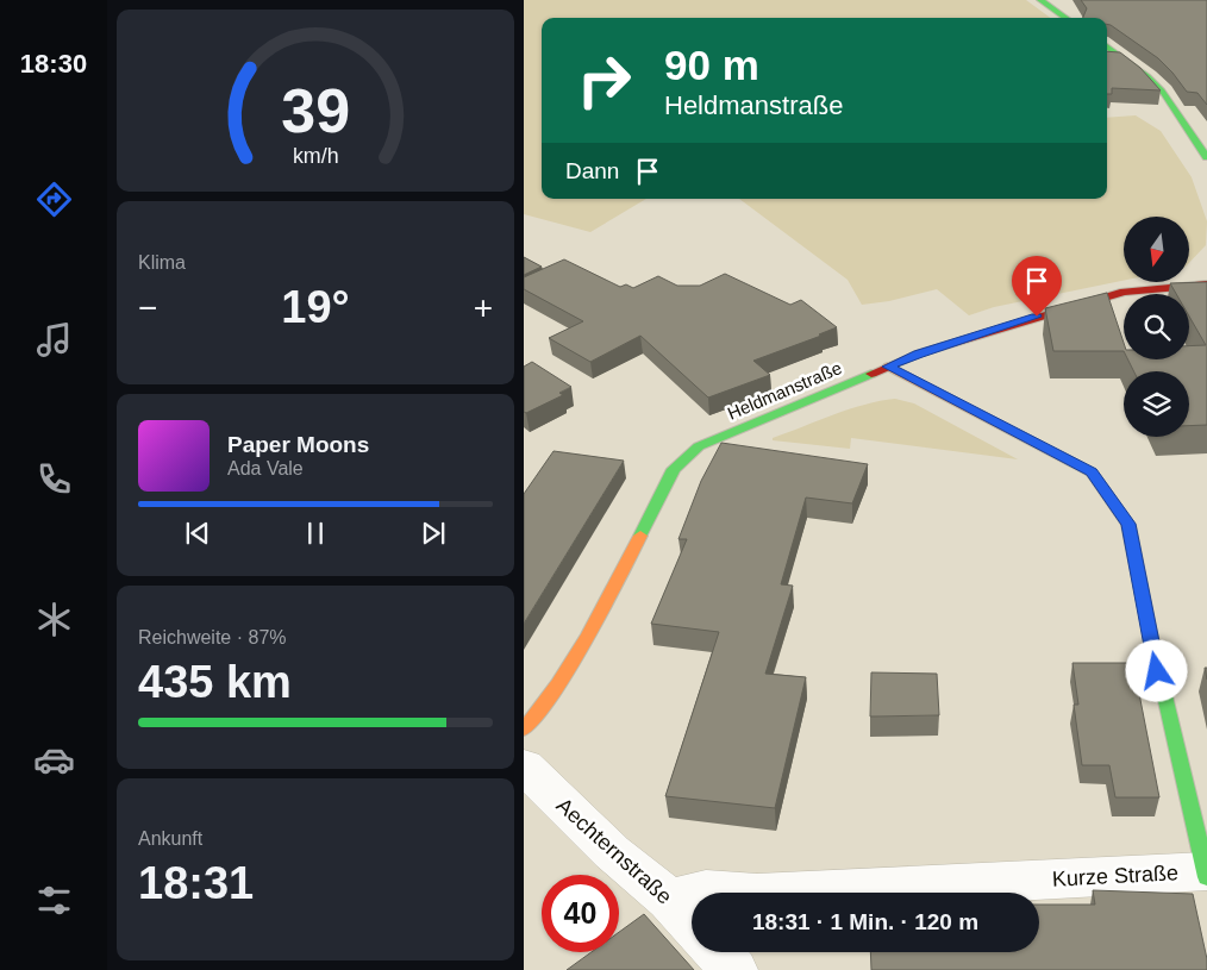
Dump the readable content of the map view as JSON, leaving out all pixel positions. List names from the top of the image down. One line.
{"streets":{"street":["Heldmanstraße","Aechternstraße","Kurze Straße"]},"crossings":[["Aechternstraße","Kurze Straße"]],"north":"bottom","page":{"tabs":"18:30","turn":["90 m","Heldmanstraße"],"then":"Dann","tile":["Klima",["Reichweite · 87%","435 km"],["Ankunft","18:31"]],"heat":["−","19°","+"],"song":["Paper Moons","Ada Vale"],"limit":"40","trip":"18:31 · 1 Min. · 120 m","gauge":["39","km/h"]}}
